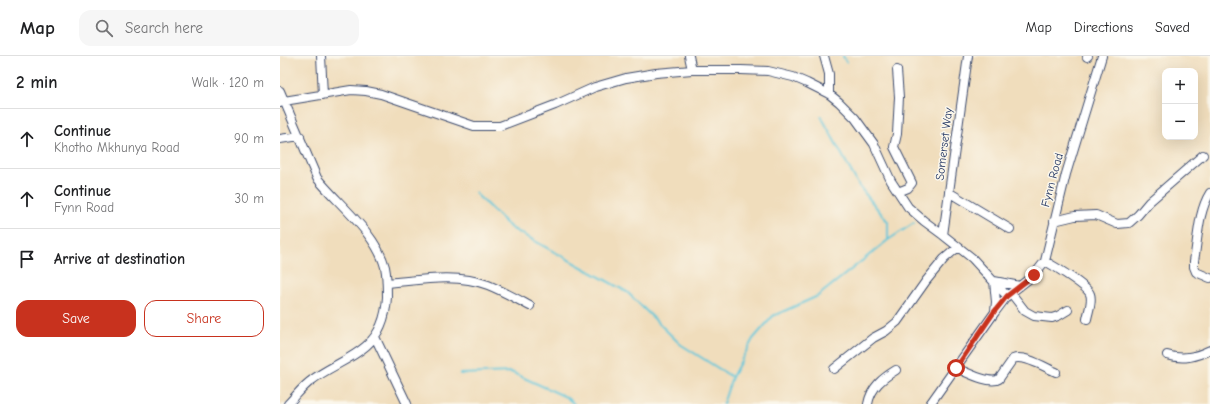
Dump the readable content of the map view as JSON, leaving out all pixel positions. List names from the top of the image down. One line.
{"streets":{"street":["Somerset Way","Fynn Road"]},"page":{"header":"Map","search":"Search here","nav":["Map","Directions","Saved"],"heading":["2 min","Walk · 120 m"],"map_buttons":["+","−"],"list":[["Continue","Khotho Mkhunya Road","90 m"],["Continue","Fynn Road","30 m"],"Arrive at destination"],"buttons":["Save","Share"]}}
